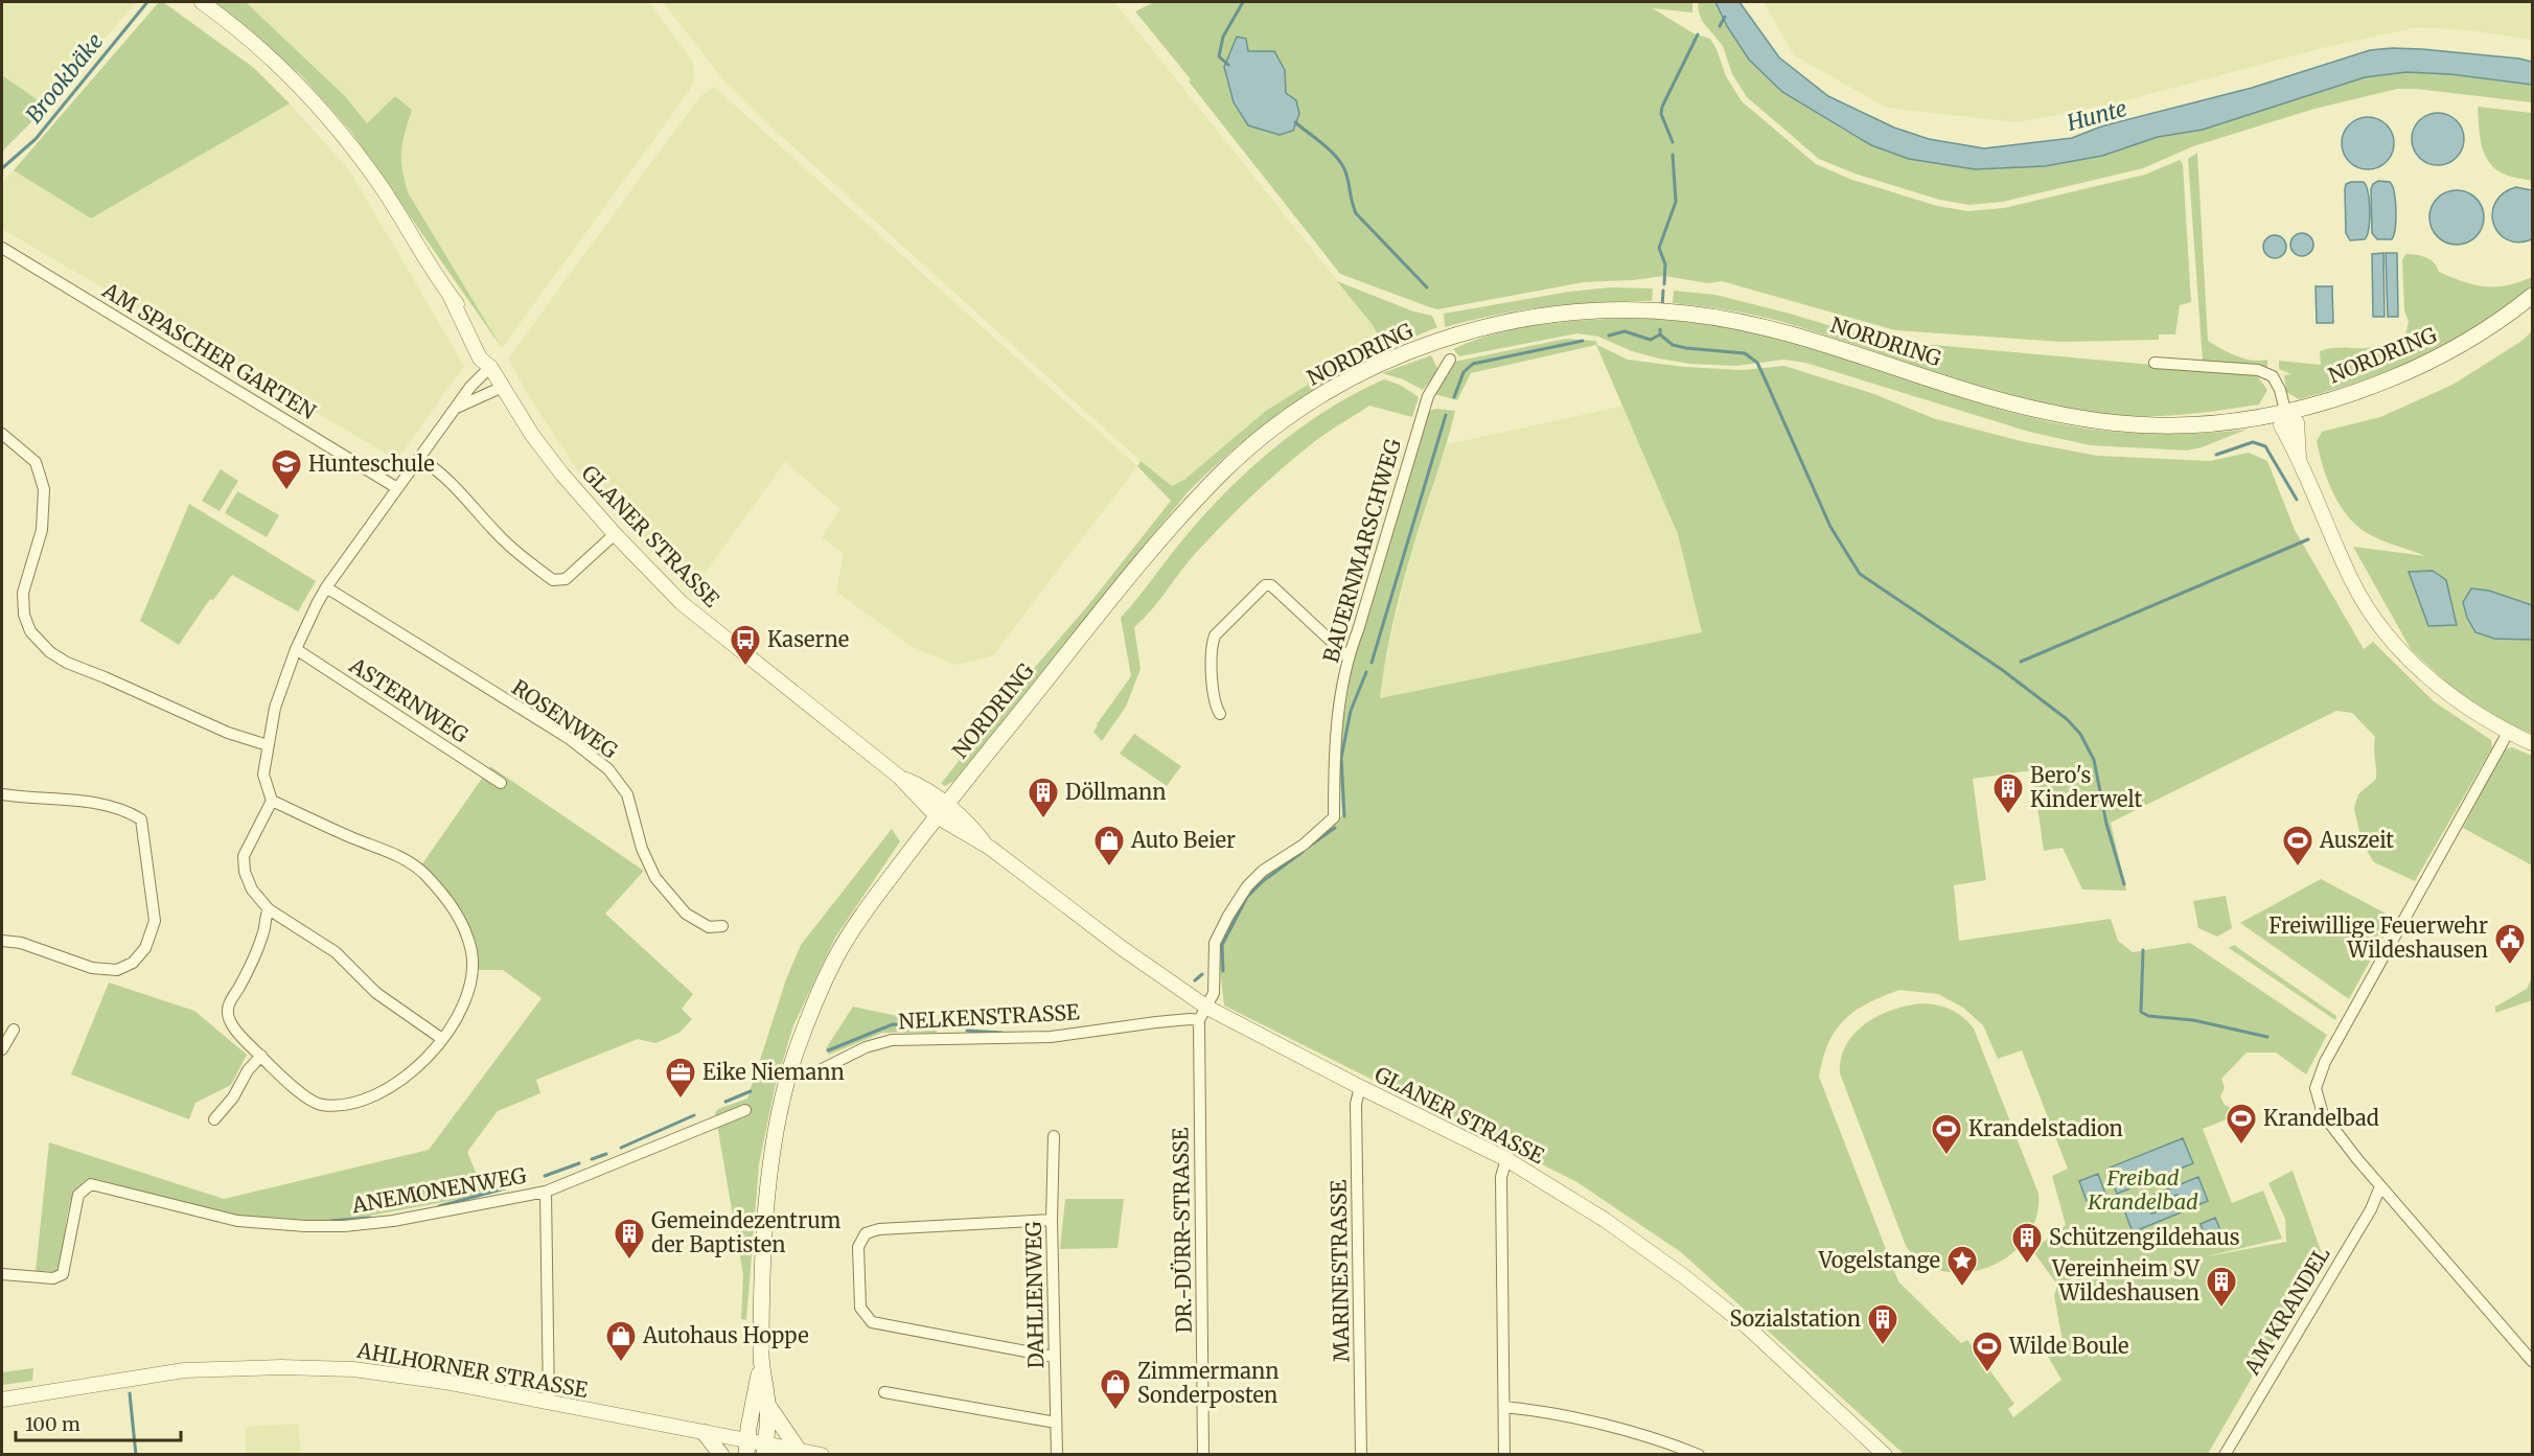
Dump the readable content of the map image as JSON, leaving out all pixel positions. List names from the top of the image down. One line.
{"streets":{"main road":["NORDRING"],"street":["AM SPASCHER GARTEN","GLANER STRASSE","BAUERNMARSCHWEG","ASTERNWEG","ROSENWEG","NELKENSTRASSE","ANEMONENWEG","DR.-DÜRR-STRASSE","MARINESTRASSE","DAHLIENWEG","AM KRANDEL","AHLHORNER STRASSE"]},"crossings":[["NORDRING","GLANER STRASSE"],["NORDRING","AHLHORNER STRASSE"],["GLANER STRASSE","BAUERNMARSCHWEG"],["GLANER STRASSE","NELKENSTRASSE"],["GLANER STRASSE","DR.-DÜRR-STRASSE"],["GLANER STRASSE","MARINESTRASSE"],["BAUERNMARSCHWEG","NELKENSTRASSE"],["BAUERNMARSCHWEG","DR.-DÜRR-STRASSE"],["NELKENSTRASSE","DR.-DÜRR-STRASSE"],["ANEMONENWEG","AHLHORNER STRASSE"]],"water":["Brookbäke","Hunte"],"parks":["Freibad Krandelbad"],"places":{"school or university":["Hunteschule"],"bus stop":["Kaserne"],"building":["Bero's Kinderwelt","Döllmann","Gemeindezentrum der Baptisten","Schützengildehaus","Vereinheim SV Wildeshausen","Sozialstation"],"shop":["Auto Beier","Autohaus Hoppe","Zimmermann Sonderposten"],"sports":["Auszeit","Krandelbad","Krandelstadion","Wilde Boule"],"public building":["Freiwillige Feuerwehr Wildeshausen"],"office":["Eike Niemann"],"place":["Vogelstange"]},"scale_bar":"100 m"}
